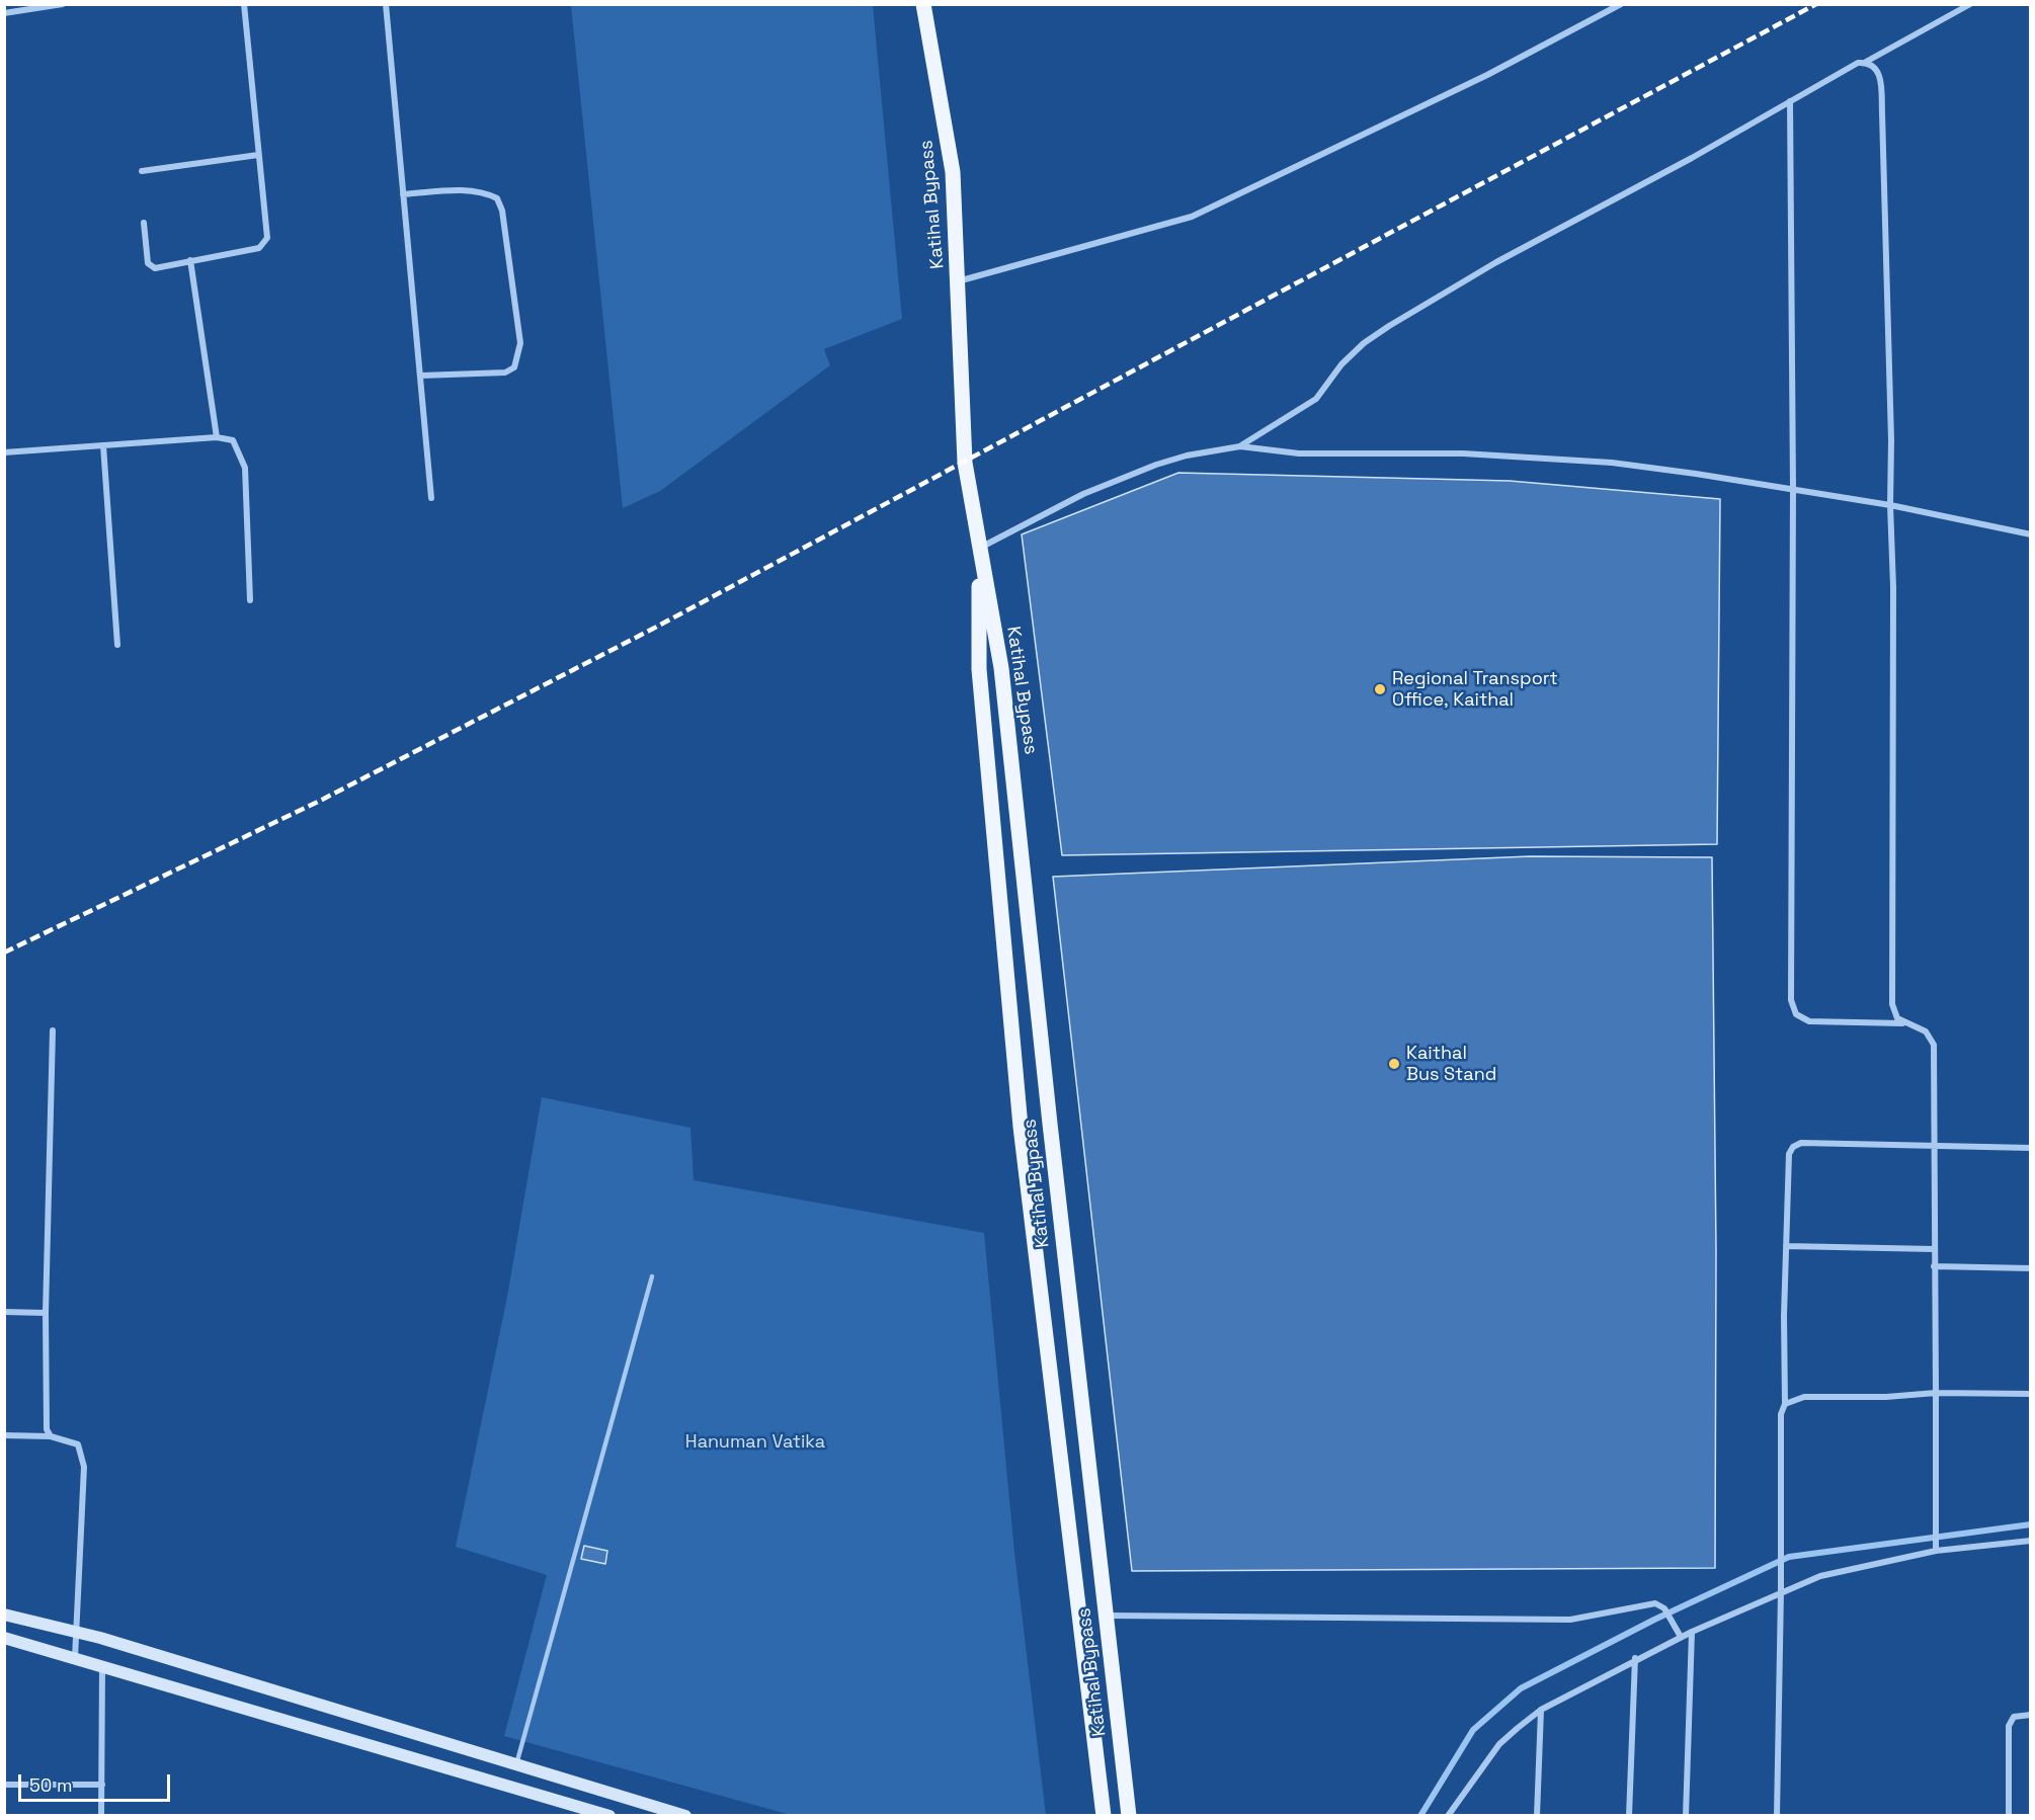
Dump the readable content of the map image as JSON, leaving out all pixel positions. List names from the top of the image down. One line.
{"streets":{"main road":["Katihal Bypass"]},"parks":["Hanuman Vatika"],"places":["Regional Transport Office, Kaithal","Kaithal Bus Stand"],"scale_bar":"50 m"}
